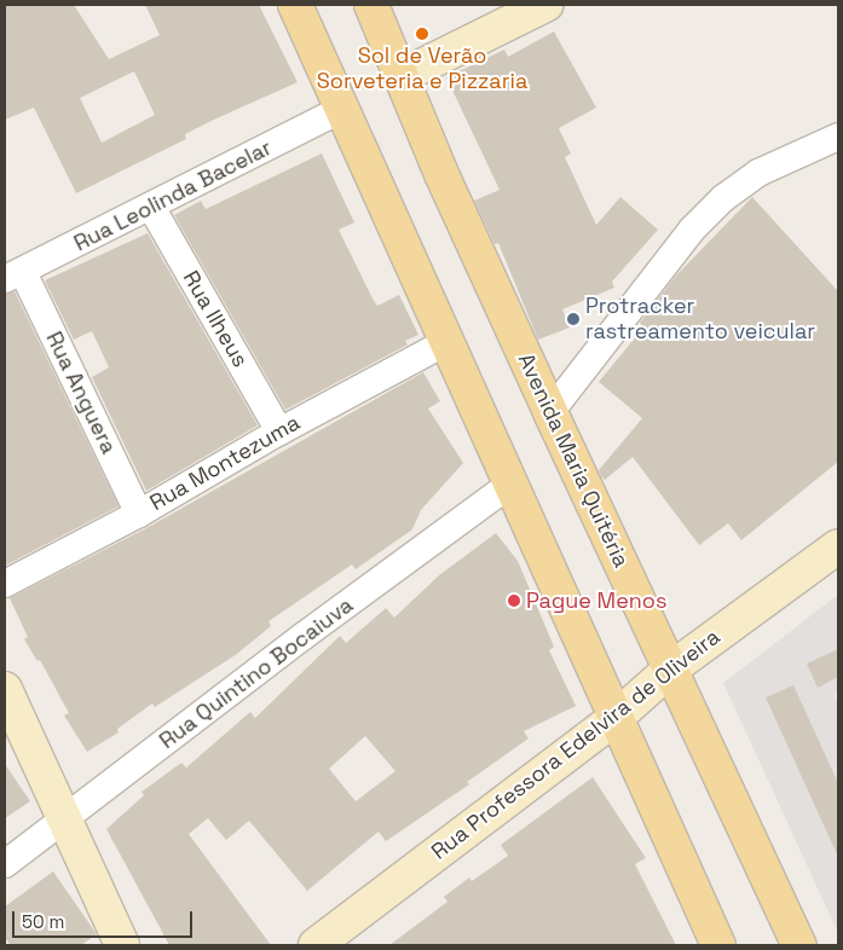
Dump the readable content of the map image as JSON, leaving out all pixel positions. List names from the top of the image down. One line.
{"streets":{"main road":["Avenida Maria Quitéria"],"street":["Rua Leolinda Bacelar","Rua Ilheus","Rua Anguera","Rua Montezuma","Rua Quintino Bocaiuva","Rua Professora Edelvira de Oliveira"]},"crossings":[["Rua Leolinda Bacelar","Rua Ilheus"],["Rua Leolinda Bacelar","Rua Anguera"],["Rua Ilheus","Rua Montezuma"],["Rua Anguera","Rua Montezuma"],["Avenida Maria Quitéria","Rua Professora Edelvira de Oliveira"]],"places":["Sol de Verão Sorveteria e Pizzaria","Protracker rastreamento veicular","Pague Menos"],"scale_bar":"50 m"}
